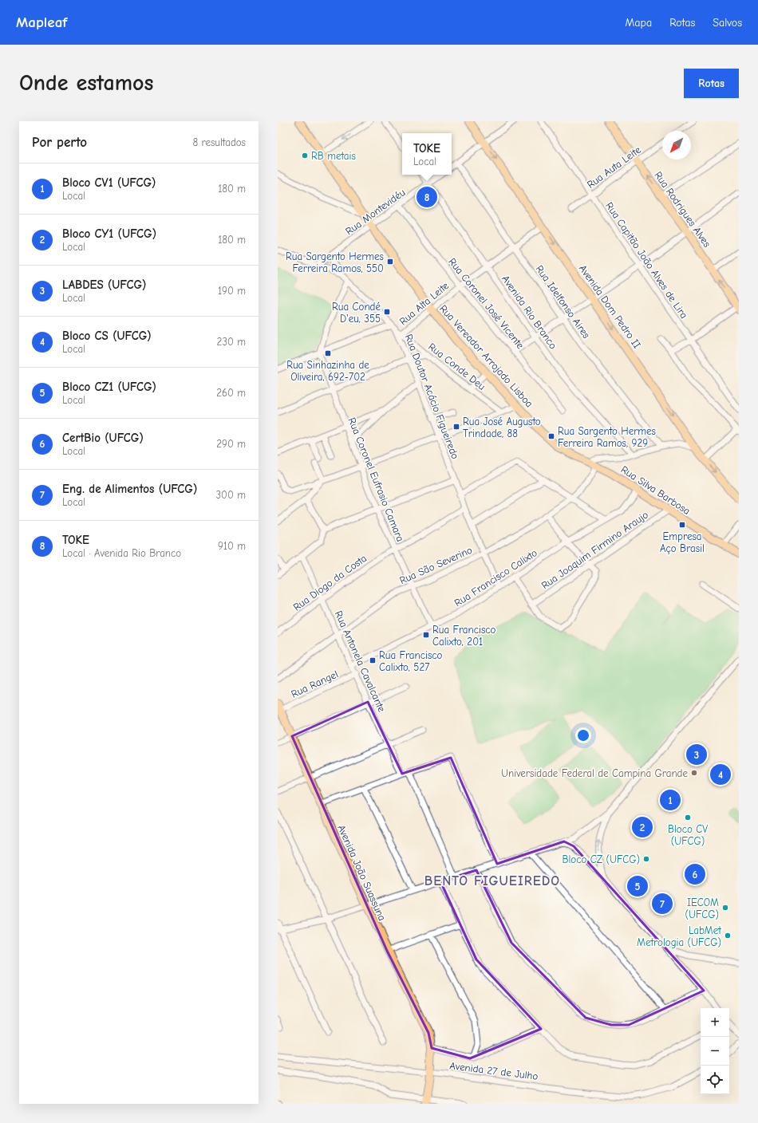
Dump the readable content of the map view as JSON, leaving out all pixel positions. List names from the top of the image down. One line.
{"streets":{"main road":["Rua Rodrigues Alves","Avenida Dom Pedro II","Rua Vereador Arrojado Lisboa","Rua Silva Barbosa","Avenida João Suassuna"],"street":["Rua Auta Leite","Rua Montevidéu","Rua Capitão João Alves de Lira","Rua Idelfonso Aires","Rua Alta Leite","Rua Coronel José Vicente","Avenida Rio Branco","Rua Conde Deu","Rua Doutor Acácio Figueiredo","Rua Coronel Eufrasio Camara","Rua Joaquim Firmino Araujo","Rua São Severino","Rua Francisco Calixto","Rua Diogo da Costa","Rua Antonela Cavalcante","Rua Rangel","Avenida 27 de Julho"]},"crossings":[["Rua Auta Leite","Rua Rodrigues Alves"],["Rua Auta Leite","Rua Capitão João Alves de Lira"],["Rua Montevidéu","Rua Coronel José Vicente"],["Rua Montevidéu","Avenida Rio Branco"],["Rua Montevidéu","Rua Vereador Arrojado Lisboa"],["Rua Montevidéu","Rua Doutor Acácio Figueiredo"],["Rua Idelfonso Aires","Rua Alta Leite"],["Rua Alta Leite","Rua Coronel José Vicente"],["Rua Alta Leite","Avenida Dom Pedro II"],["Rua Alta Leite","Avenida Rio Branco"],["Rua Alta Leite","Rua Vereador Arrojado Lisboa"],["Rua Alta Leite","Rua Conde Deu"],["Rua Alta Leite","Rua Doutor Acácio Figueiredo"],["Rua Vereador Arrojado Lisboa","Rua Silva Barbosa"],["Rua Doutor Acácio Figueiredo","Rua São Severino"],["Rua Doutor Acácio Figueiredo","Rua Francisco Calixto"],["Rua Doutor Acácio Figueiredo","Rua Diogo da Costa"],["Rua Coronel Eufrasio Camara","Rua São Severino"],["Rua Coronel Eufrasio Camara","Rua Francisco Calixto"],["Rua Coronel Eufrasio Camara","Rua Diogo da Costa"],["Rua Silva Barbosa","Rua Joaquim Firmino Araujo"],["Rua Silva Barbosa","Rua São Severino"],["Rua Silva Barbosa","Rua Francisco Calixto"],["Rua São Severino","Rua Antonela Cavalcante"],["Rua Francisco Calixto","Rua Antonela Cavalcante"],["Rua Diogo da Costa","Rua Antonela Cavalcante"],["Rua Antonela Cavalcante","Rua Rangel"],["Rua Rangel","Avenida João Suassuna"],["Avenida João Suassuna","Avenida 27 de Julho"]],"one_way":["Rua Rodrigues Alves","Avenida Dom Pedro II"],"districts":["BENTO FIGUEIREDO"],"places":{"other":["RB metais","Universidade Federal de Campina Grande","Bloco CV (UFCG)","Bloco CZ (UFCG)","IECOM (UFCG)","LabMet Metrologia (UFCG)"],"transit":["Rua Sargento Hermes Ferreira Ramos, 550","Rua Condé D'eu, 355","Rua Sinhazinha de Oliveira, 692-702","Rua José Augusto Trindade, 88","Rua Sargento Hermes Ferreira Ramos, 929","Empresa Aço Brasil","Rua Francisco Calixto, 201","Rua Francisco Calixto, 527"]},"north":"bottom left","page":{"header":"Mapleaf","nav":["Mapa","Rotas","Salvos"],"buttons":"Rotas","title":"Onde estamos","heading":["Por perto","8 resultados"],"popup":["TOKE","Local"],"list":[{"mark":"1","name":"Bloco CV1 (UFCG)","note":"Local","value":"180 m"},{"mark":"2","name":"Bloco CY1 (UFCG)","note":"Local","value":"180 m"},{"mark":"3","name":"LABDES (UFCG)","note":"Local","value":"190 m"},{"mark":"4","name":"Bloco CS (UFCG)","note":"Local","value":"230 m"},{"mark":"5","name":"Bloco CZ1 (UFCG)","note":"Local","value":"260 m"},{"mark":"6","name":"CertBio (UFCG)","note":"Local","value":"290 m"},{"mark":"7","name":"Eng. de Alimentos (UFCG)","note":"Local","value":"300 m"},{"mark":"8","name":"TOKE","note":"Local · Avenida Rio Branco","value":"910 m"}],"pins":["8","3","4","1","2","6","5","7"],"map_buttons":["+","−"]}}
